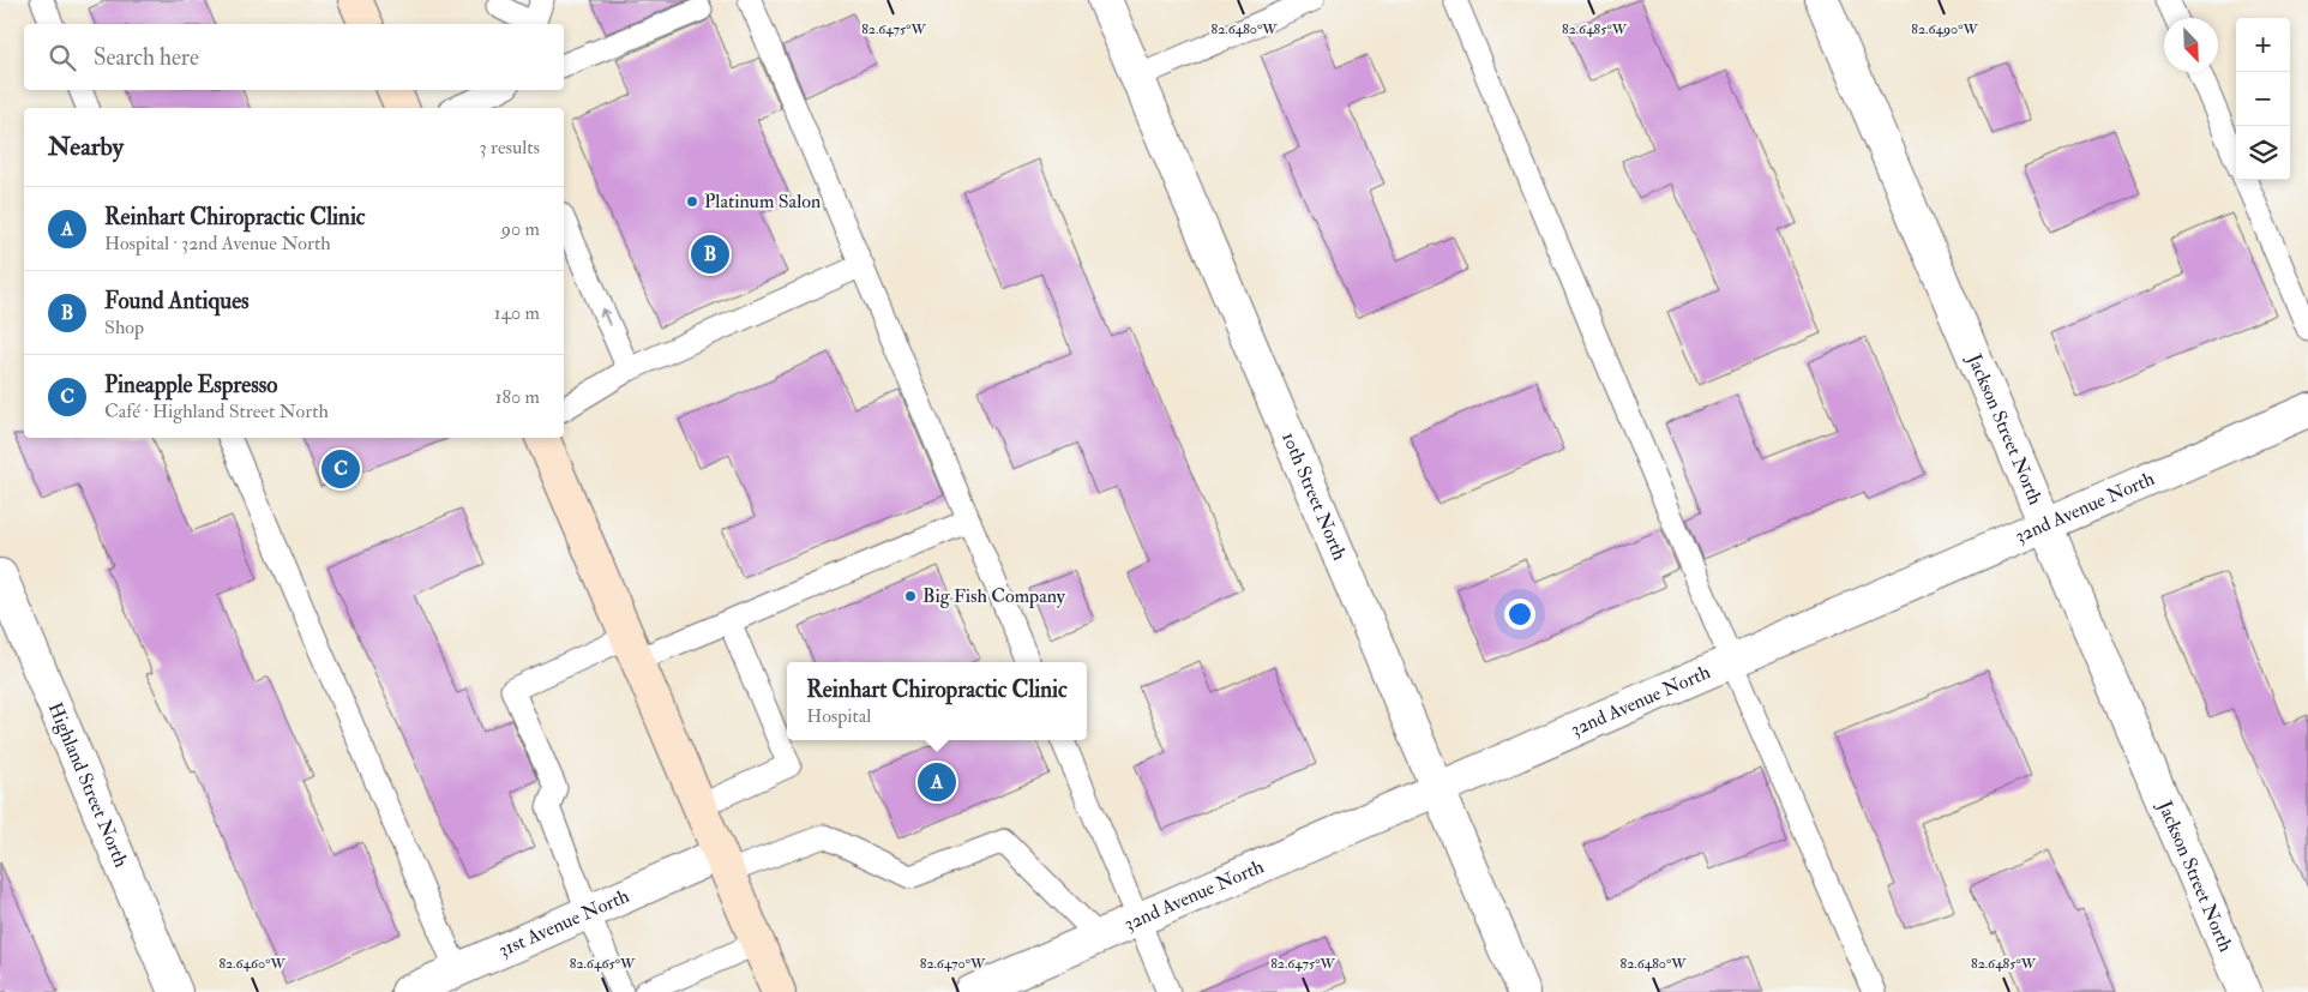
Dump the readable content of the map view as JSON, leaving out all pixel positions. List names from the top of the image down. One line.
{"streets":{"street":["Jackson Street North","10th Street North","32nd Avenue North","Highland Street North","31st Avenue North"]},"crossings":[["Jackson Street North","32nd Avenue North"],["10th Street North","32nd Avenue North"]],"places":["Platinum Salon","Big Fish Company"],"north":"bottom right","page":{"map_buttons":["+","−"],"search":"Search here","heading":["Nearby","3 results"],"list":[{"mark":"A","name":"Reinhart Chiropractic Clinic","note":"Hospital · 32nd Avenue North","value":"90 m"},{"mark":"B","name":"Found Antiques","note":"Shop","value":"140 m"},{"mark":"C","name":"Pineapple Espresso","note":"Café · Highland Street North","value":"180 m"}],"pins":["B","C","A"],"popup":["Reinhart Chiropractic Clinic","Hospital"]},"coordinates":["82.6475°W","82.6480°W","82.6485°W","82.6490°W","82.6460°W","82.6465°W","82.6470°W"]}
